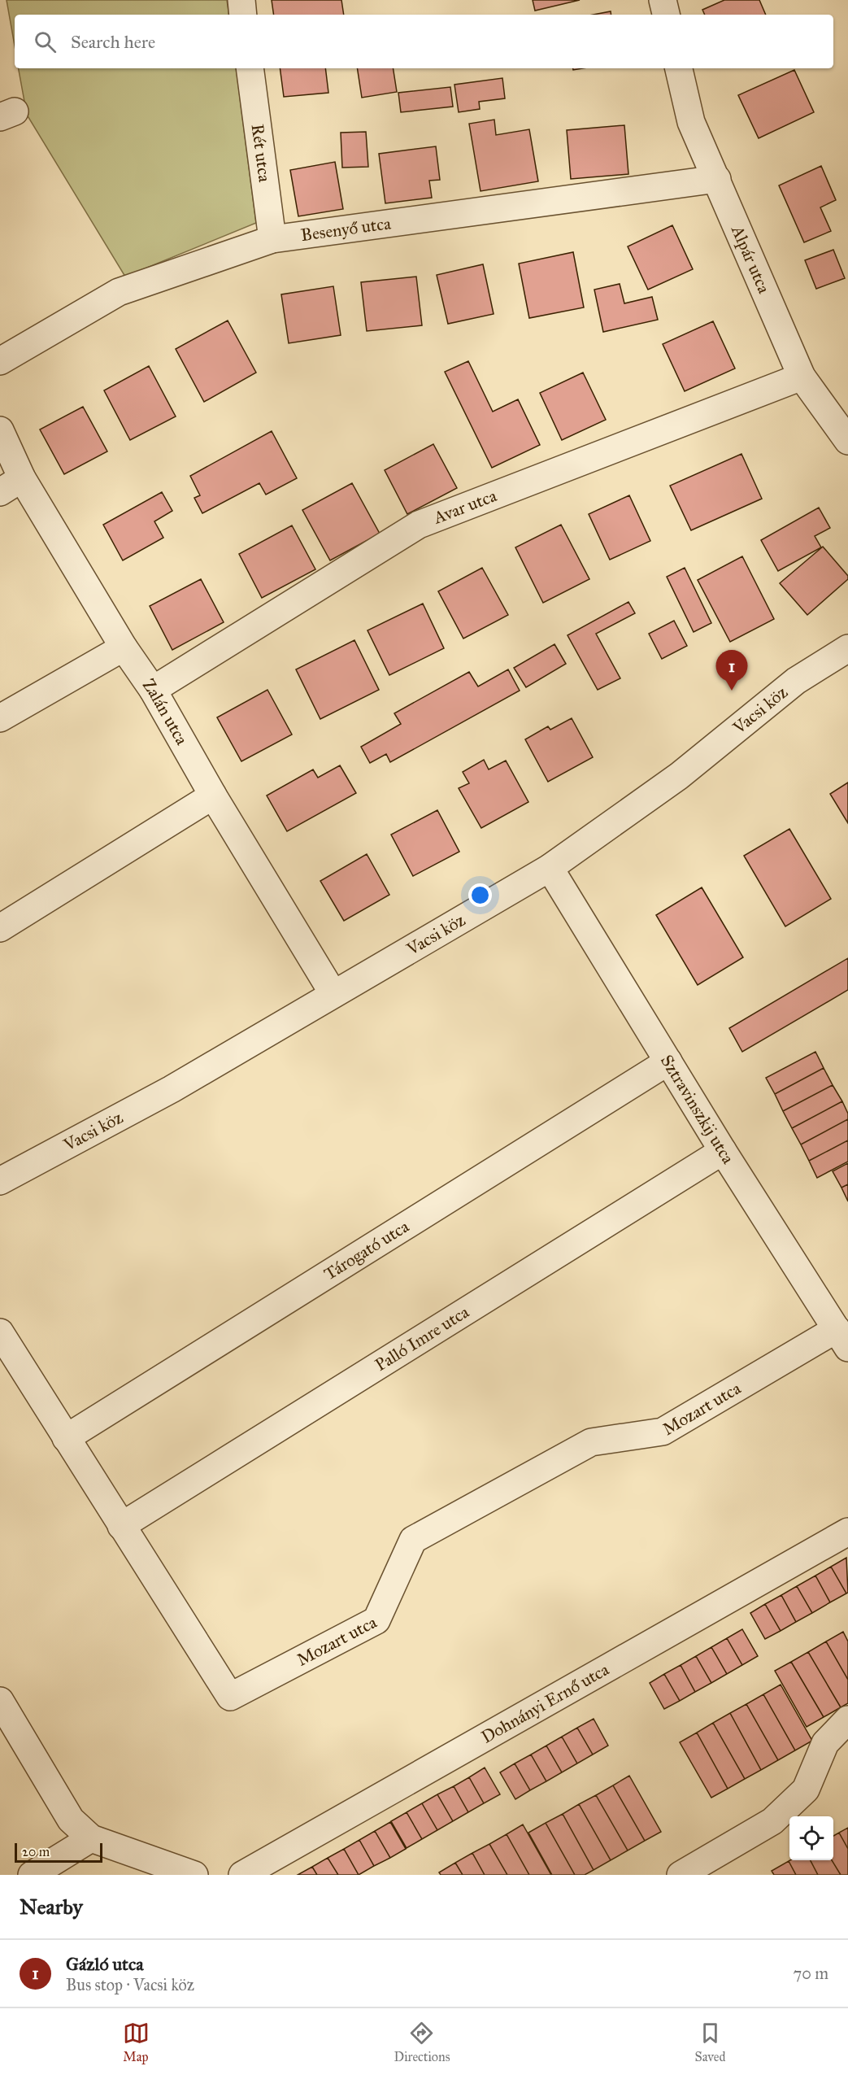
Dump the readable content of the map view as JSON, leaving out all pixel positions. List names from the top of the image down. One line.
{"streets":{"street":["Rét utca","Besenyő utca","Alpár utca","Avar utca","Vacsi köz","Zalán utca","Sztravinszkij utca","Tárogató utca","Palló Imre utca","Mozart utca","Dohnányi Ernő utca"]},"crossings":[["Rét utca","Besenyő utca"],["Besenyő utca","Alpár utca"],["Alpár utca","Avar utca"],["Avar utca","Zalán utca"],["Vacsi köz","Zalán utca"],["Vacsi köz","Sztravinszkij utca"],["Sztravinszkij utca","Tárogató utca"],["Sztravinszkij utca","Palló Imre utca"],["Sztravinszkij utca","Mozart utca"],["Tárogató utca","Mozart utca"],["Palló Imre utca","Mozart utca"]],"scale_bar":"20 m","page":{"search":"Search here","pins":"1","scale":"20 m","heading":"Nearby","list":[{"mark":"1","name":"Gázló utca","note":"Bus stop · Vacsi köz","value":"70 m"}],"nav":["Map","Directions","Saved"]}}
